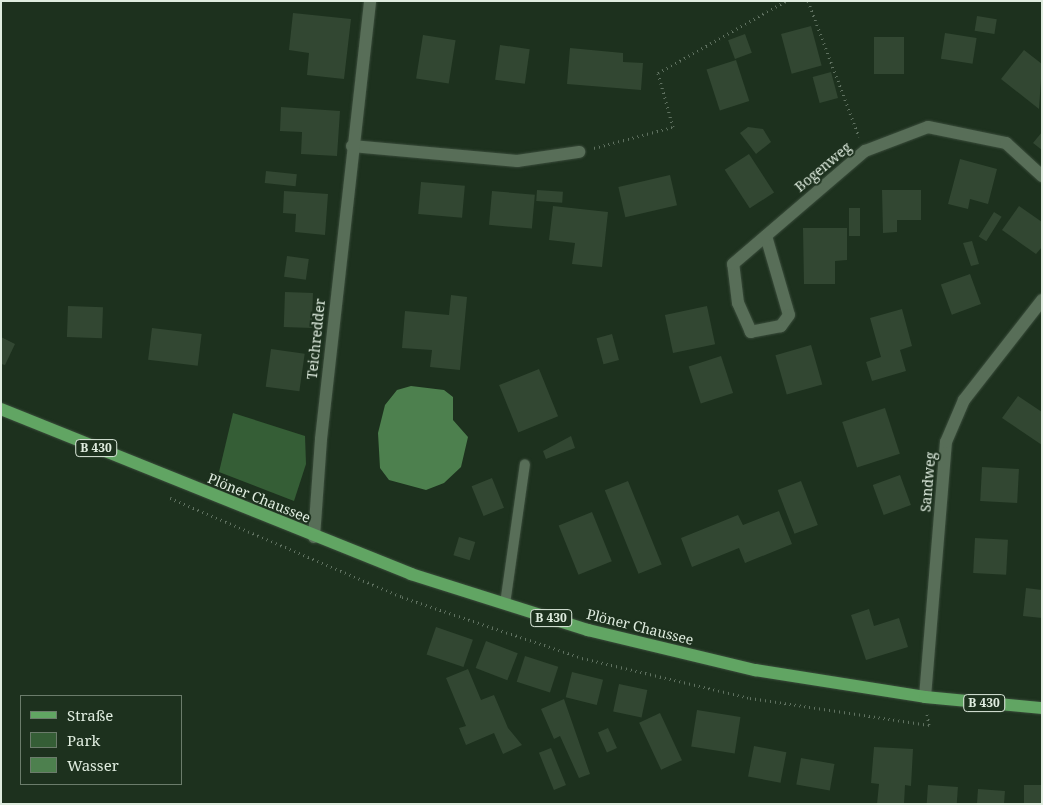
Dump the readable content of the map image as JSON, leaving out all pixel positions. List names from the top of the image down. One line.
{"streets":{"main road":["B 430","Plöner Chaussee"],"street":["Bogenweg","Teichredder","Sandweg"]},"crossings":[["Teichredder","Plöner Chaussee"],["Sandweg","Plöner Chaussee"]],"legend":["Straße","Park","Wasser"]}
